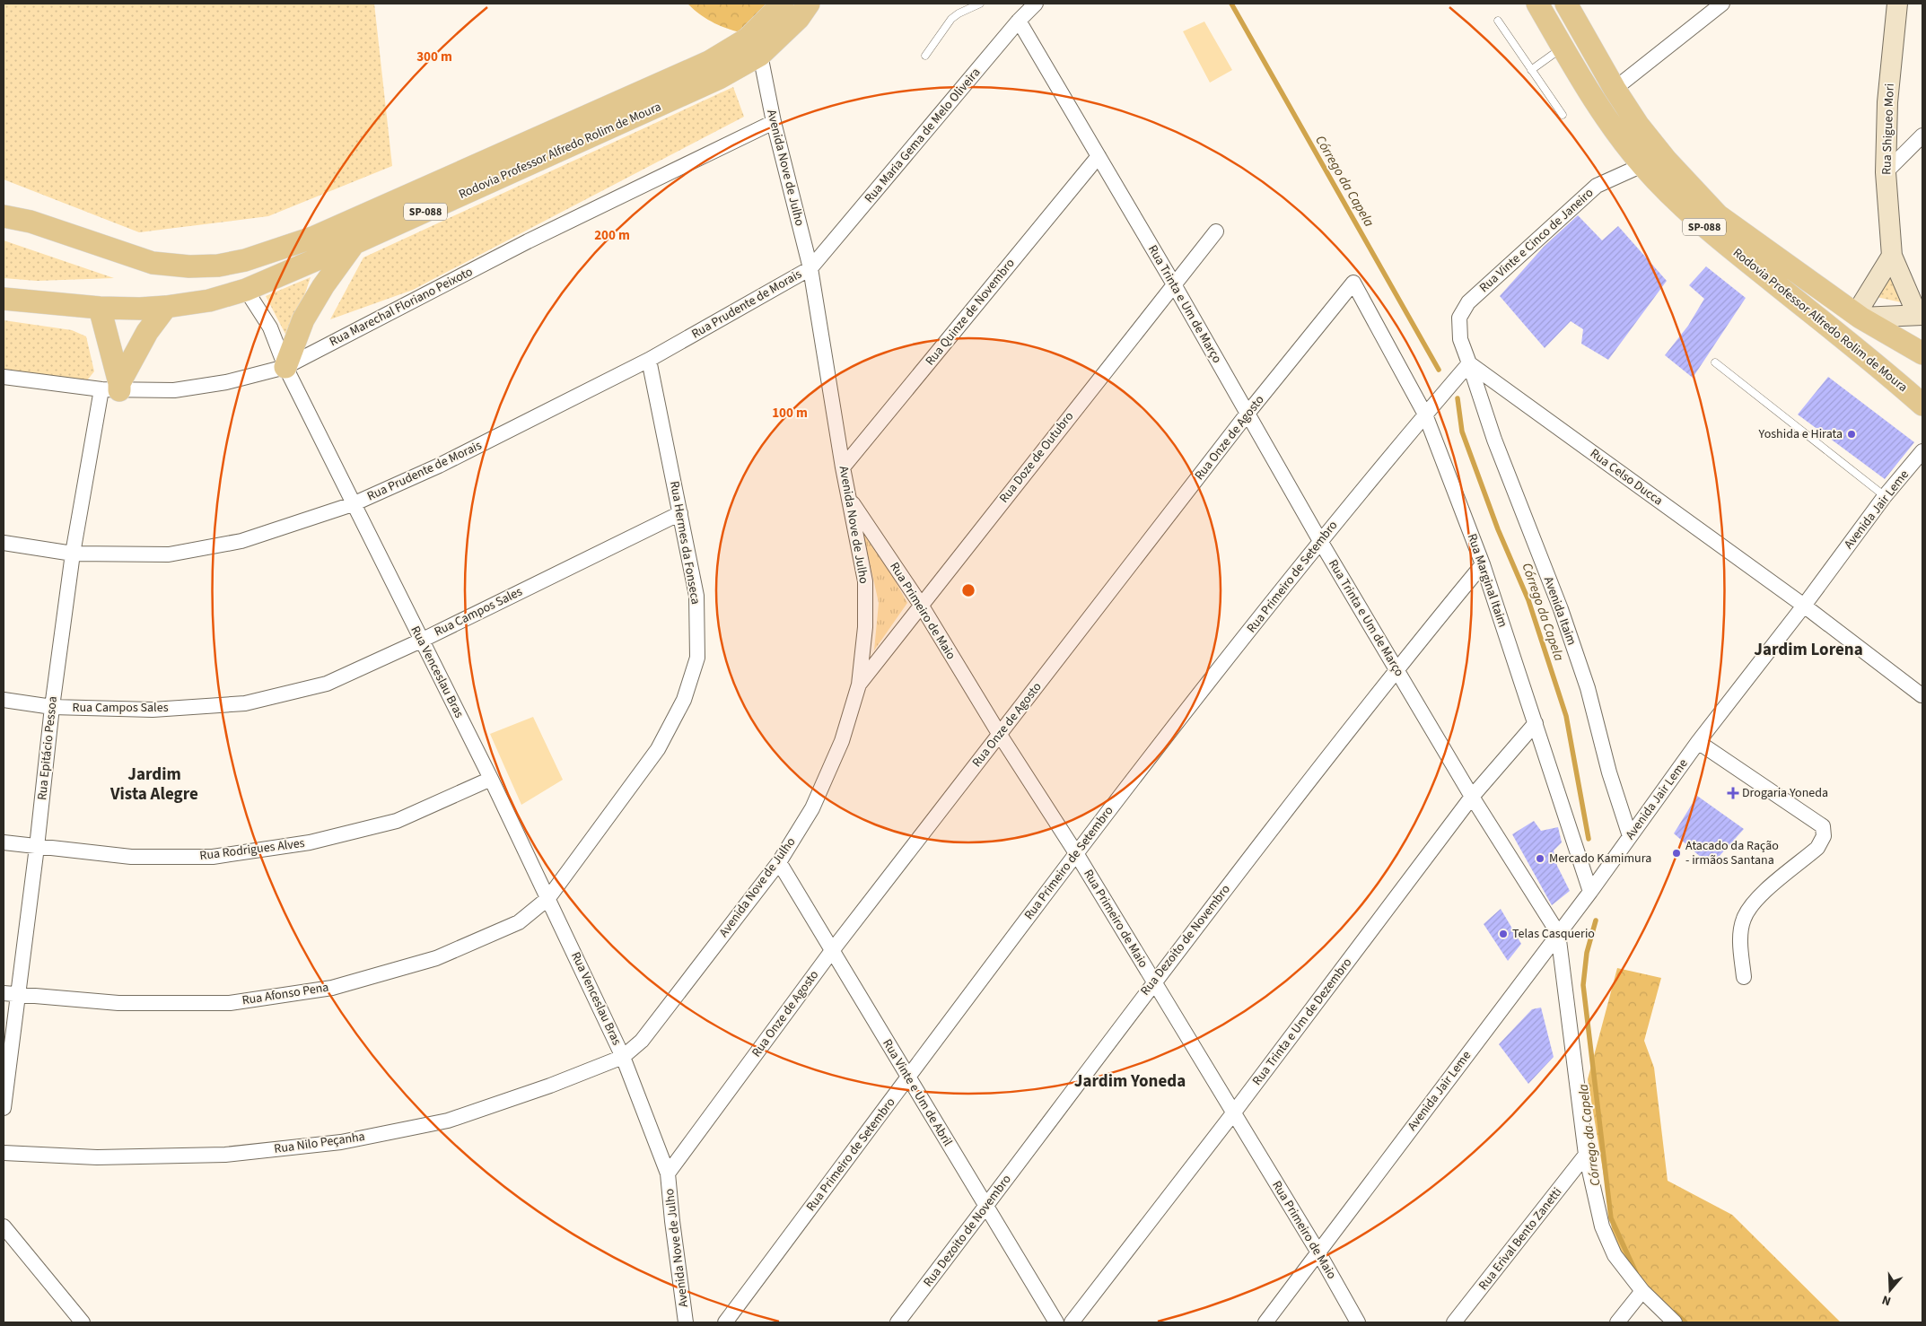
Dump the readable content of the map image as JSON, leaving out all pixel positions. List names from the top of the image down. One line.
{"streets":{"main road":["Rodovia Professor Alfredo Rolim de Moura","SP-088"],"street":["Rua Shigueo Mori","Rua Maria Gema de Melo Oliveira","Avenida Nove de Julho","Rua Vinte e Cinco de Janeiro","Rua Prudente de Morais","Rua Trinta e Um de Março","Rua Marechal Floriano Peixoto","Rua Quinze de Novembro","Rua Onze de Agosto","Rua Doze de Outubro","Rua Celso Ducca","Avenida Jair Leme","Rua Hermes da Fonseca","Rua Primeiro de Setembro","Rua Marginal Itaim","Rua Primeiro de Maio","Avenida Itaim","Rua Campos Sales","Rua Venceslau Bras","Rua Epitácio Pessoa","Rua Rodrigues Alves","Rua Dezoito de Novembro","Rua Afonso Pena","Rua Trinta e Um de Dezembro","Rua Vinte e Um de Abril","Rua Nilo Peçanha","Rua Erival Bento Zanetti"]},"crossings":[["Rua Maria Gema de Melo Oliveira","Avenida Nove de Julho"],["Rua Maria Gema de Melo Oliveira","Rua Prudente de Morais"],["Rua Maria Gema de Melo Oliveira","Rua Trinta e Um de Março"],["Rodovia Professor Alfredo Rolim de Moura","Avenida Nove de Julho"],["Rodovia Professor Alfredo Rolim de Moura","Rua Vinte e Cinco de Janeiro"],["Rodovia Professor Alfredo Rolim de Moura","Rua Venceslau Bras"],["Avenida Nove de Julho","Rua Prudente de Morais"],["Avenida Nove de Julho","Rua Marechal Floriano Peixoto"],["Avenida Nove de Julho","Rua Quinze de Novembro"],["Avenida Nove de Julho","Rua Onze de Agosto"],["Avenida Nove de Julho","Rua Doze de Outubro"],["Avenida Nove de Julho","Rua Primeiro de Maio"],["Avenida Nove de Julho","Rua Venceslau Bras"],["Avenida Nove de Julho","Rua Vinte e Um de Abril"],["Avenida Nove de Julho","Rua Nilo Peçanha"],["Rua Vinte e Cinco de Janeiro","Rua Celso Ducca"],["Rua Vinte e Cinco de Janeiro","Rua Primeiro de Setembro"],["Rua Vinte e Cinco de Janeiro","Avenida Itaim"],["Rua Prudente de Morais","Rua Hermes da Fonseca"],["Rua Prudente de Morais","Rua Venceslau Bras"],["Rua Prudente de Morais","Rua Epitácio Pessoa"],["Rua Trinta e Um de Março","Rua Quinze de Novembro"],["Rua Trinta e Um de Março","Rua Onze de Agosto"],["Rua Trinta e Um de Março","Rua Doze de Outubro"],["Rua Trinta e Um de Março","Avenida Jair Leme"],["Rua Trinta e Um de Março","Rua Primeiro de Setembro"],["Rua Trinta e Um de Março","Rua Dezoito de Novembro"],["Rua Trinta e Um de Março","Rua Trinta e Um de Dezembro"],["Rua Marechal Floriano Peixoto","Rua Venceslau Bras"],["Rua Marechal Floriano Peixoto","Rua Epitácio Pessoa"],["Rua Onze de Agosto","Rua Marginal Itaim"],["Rua Onze de Agosto","Rua Primeiro de Maio"],["Rua Onze de Agosto","Rua Vinte e Um de Abril"],["Rua Doze de Outubro","Rua Primeiro de Maio"],["Rua Celso Ducca","Avenida Jair Leme"],["Rua Celso Ducca","Rua Primeiro de Setembro"],["Rua Celso Ducca","Avenida Itaim"],["Avenida Jair Leme","Rua Marginal Itaim"],["Avenida Jair Leme","Rua Primeiro de Maio"],["Avenida Jair Leme","Avenida Itaim"],["Rua Hermes da Fonseca","Rua Campos Sales"],["Rua Hermes da Fonseca","Rua Venceslau Bras"],["Rua Hermes da Fonseca","Rua Afonso Pena"],["Rua Primeiro de Setembro","Rua Marginal Itaim"],["Rua Primeiro de Setembro","Rua Primeiro de Maio"],["Rua Primeiro de Setembro","Avenida Itaim"],["Rua Primeiro de Setembro","Rua Vinte e Um de Abril"],["Rua Marginal Itaim","Rua Dezoito de Novembro"],["Rua Marginal Itaim","Rua Trinta e Um de Dezembro"],["Rua Primeiro de Maio","Rua Dezoito de Novembro"],["Rua Primeiro de Maio","Rua Trinta e Um de Dezembro"],["Rua Campos Sales","Rua Venceslau Bras"],["Rua Campos Sales","Rua Epitácio Pessoa"],["Rua Venceslau Bras","Rua Rodrigues Alves"],["Rua Venceslau Bras","Rua Afonso Pena"],["Rua Venceslau Bras","Rua Nilo Peçanha"],["Rua Epitácio Pessoa","Rua Rodrigues Alves"],["Rua Epitácio Pessoa","Rua Afonso Pena"],["Rua Dezoito de Novembro","Rua Vinte e Um de Abril"]],"districts":["Jardim Lorena","Jardim Vista Alegre","Jardim Yoneda"],"water":["Córrego da Capela"],"places":{"other":["Yoshida e Hirata","Atacado da Ração - irmãos Santana","Mercado Kamimura","Telas Casquerio"],"health":["Drogaria Yoneda"]},"north":"bottom","rings":["300 m","200 m","100 m"]}
